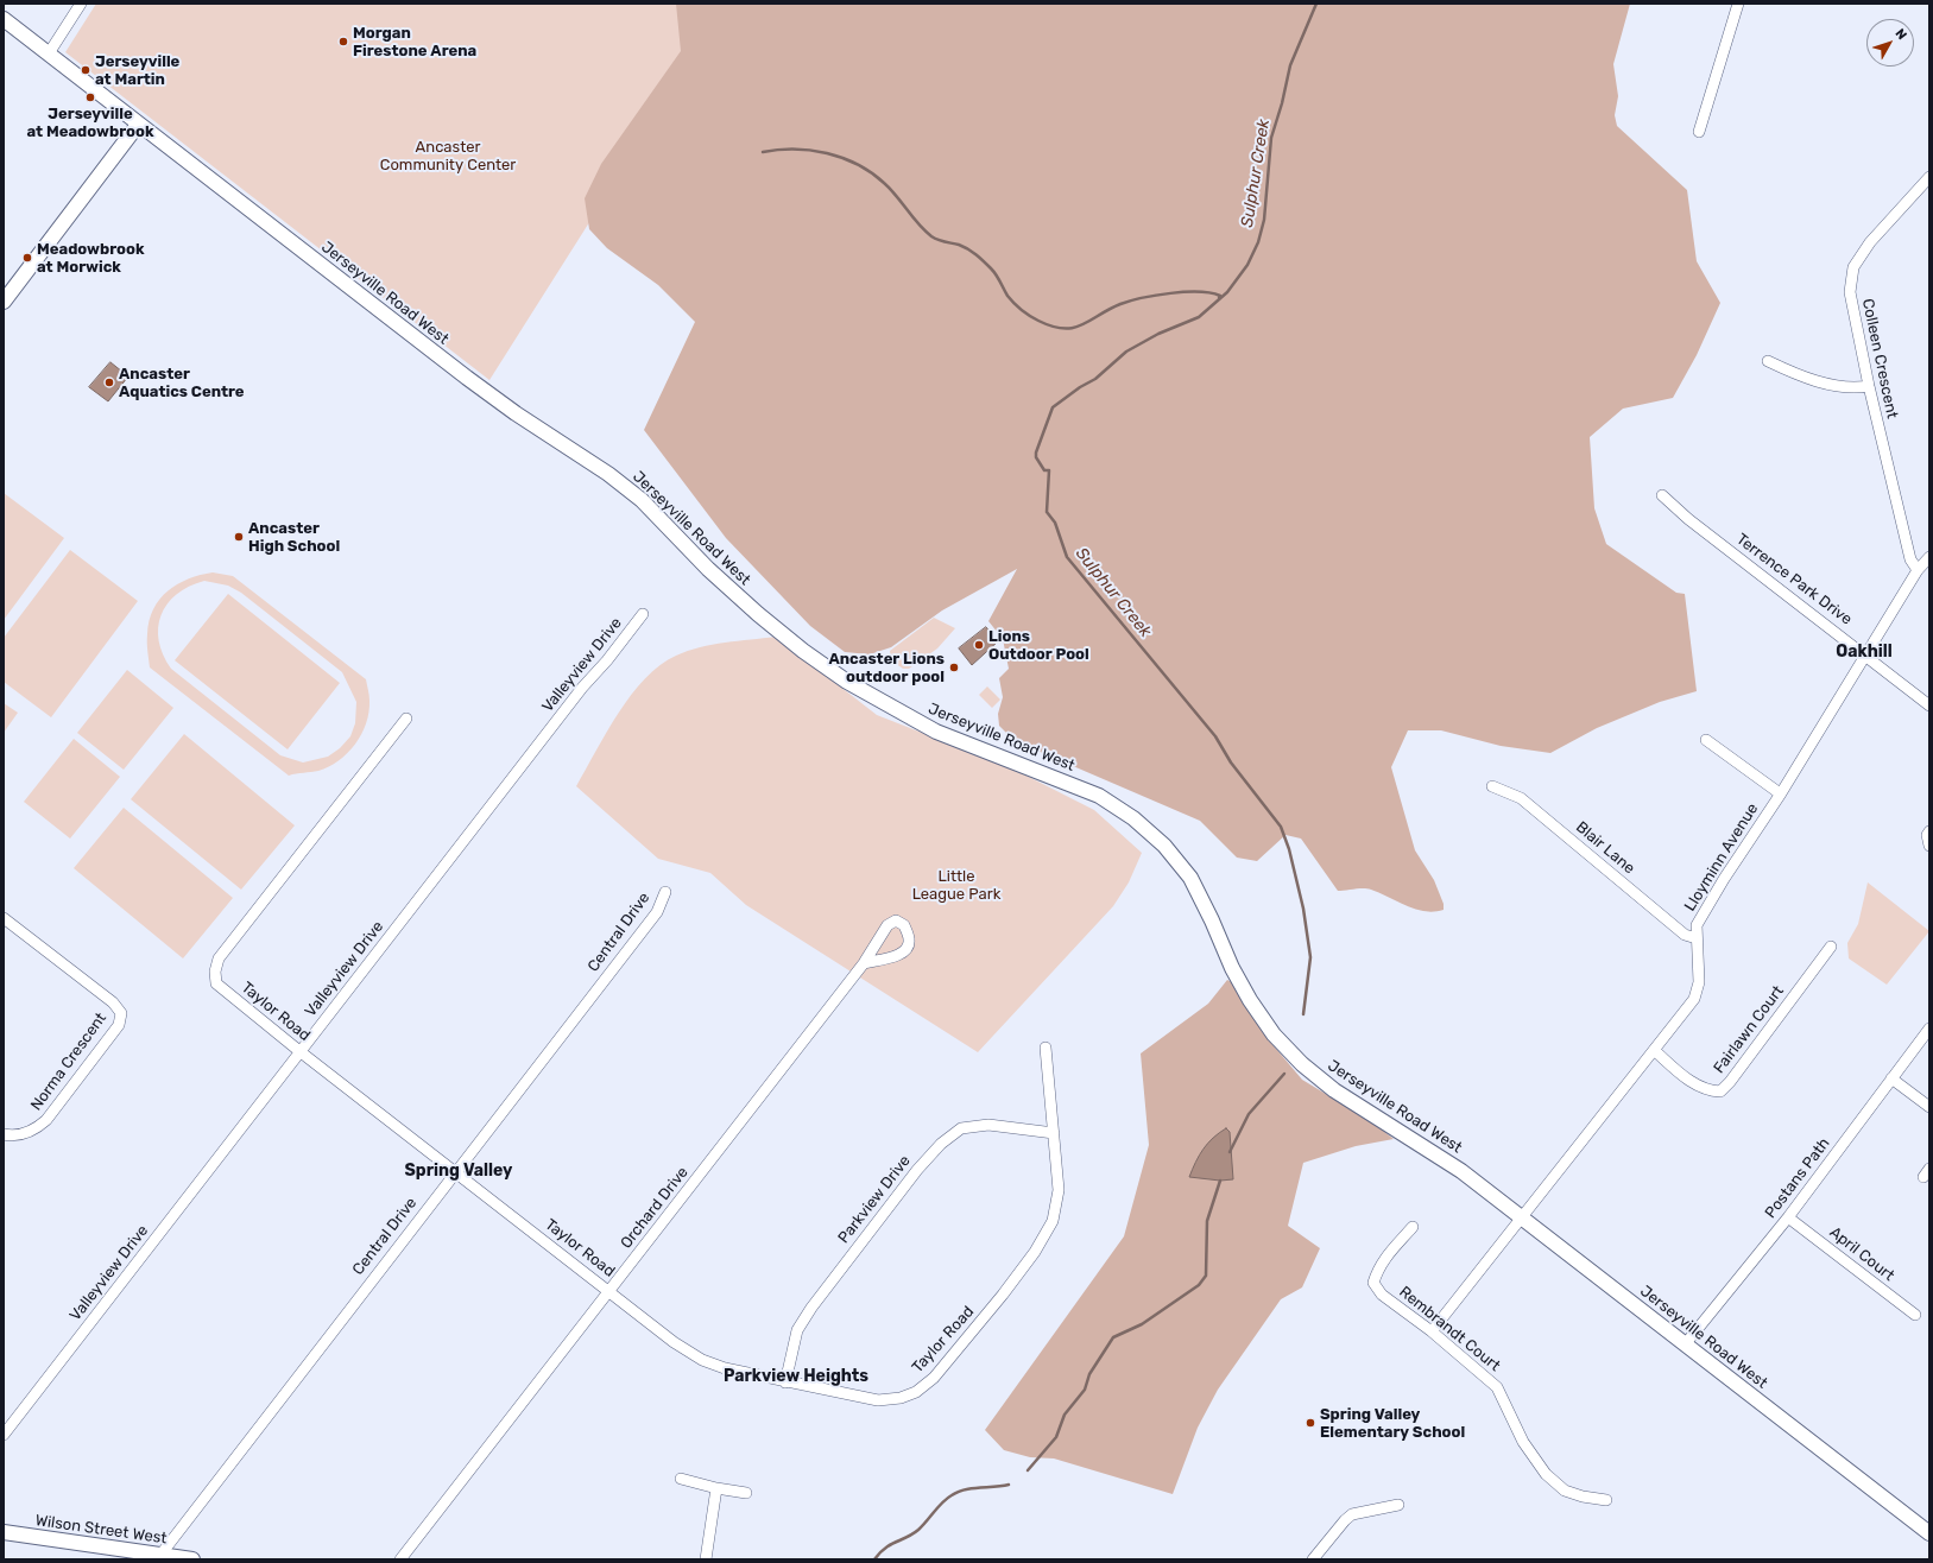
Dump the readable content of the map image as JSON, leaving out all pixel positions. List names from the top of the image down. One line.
{"streets":{"main road":["Jerseyville Road West","Wilson Street West"],"street":["Colleen Crescent","Terrence Park Drive","Valleyview Drive","Blair Lane","Lloyminn Avenue","Central Drive","Taylor Road","Fairlawn Court","Norma Crescent","Postans Path","Parkview Drive","Orchard Drive","April Court","Rembrandt Court"]},"crossings":[["Jerseyville Road West","Lloyminn Avenue"],["Jerseyville Road West","Postans Path"],["Colleen Crescent","Lloyminn Avenue"],["Terrence Park Drive","Lloyminn Avenue"],["Valleyview Drive","Taylor Road"],["Blair Lane","Lloyminn Avenue"],["Lloyminn Avenue","Fairlawn Court"],["Lloyminn Avenue","Rembrandt Court"],["Central Drive","Taylor Road"],["Central Drive","Wilson Street West"],["Taylor Road","Parkview Drive"],["Taylor Road","Orchard Drive"],["Postans Path","April Court"]],"districts":["Oakhill","Spring Valley","Parkview Heights"],"water":["Sulphur Creek"],"parks":["Ancaster Community Center","Little League Park"],"places":["Morgan Firestone Arena","Jerseyville at Martin","Jerseyville at Meadowbrook","Meadowbrook at Morwick","Ancaster Aquatics Centre","Ancaster High School","Lions Outdoor Pool","Ancaster Lions outdoor pool","Spring Valley Elementary School"],"north":"top right"}
